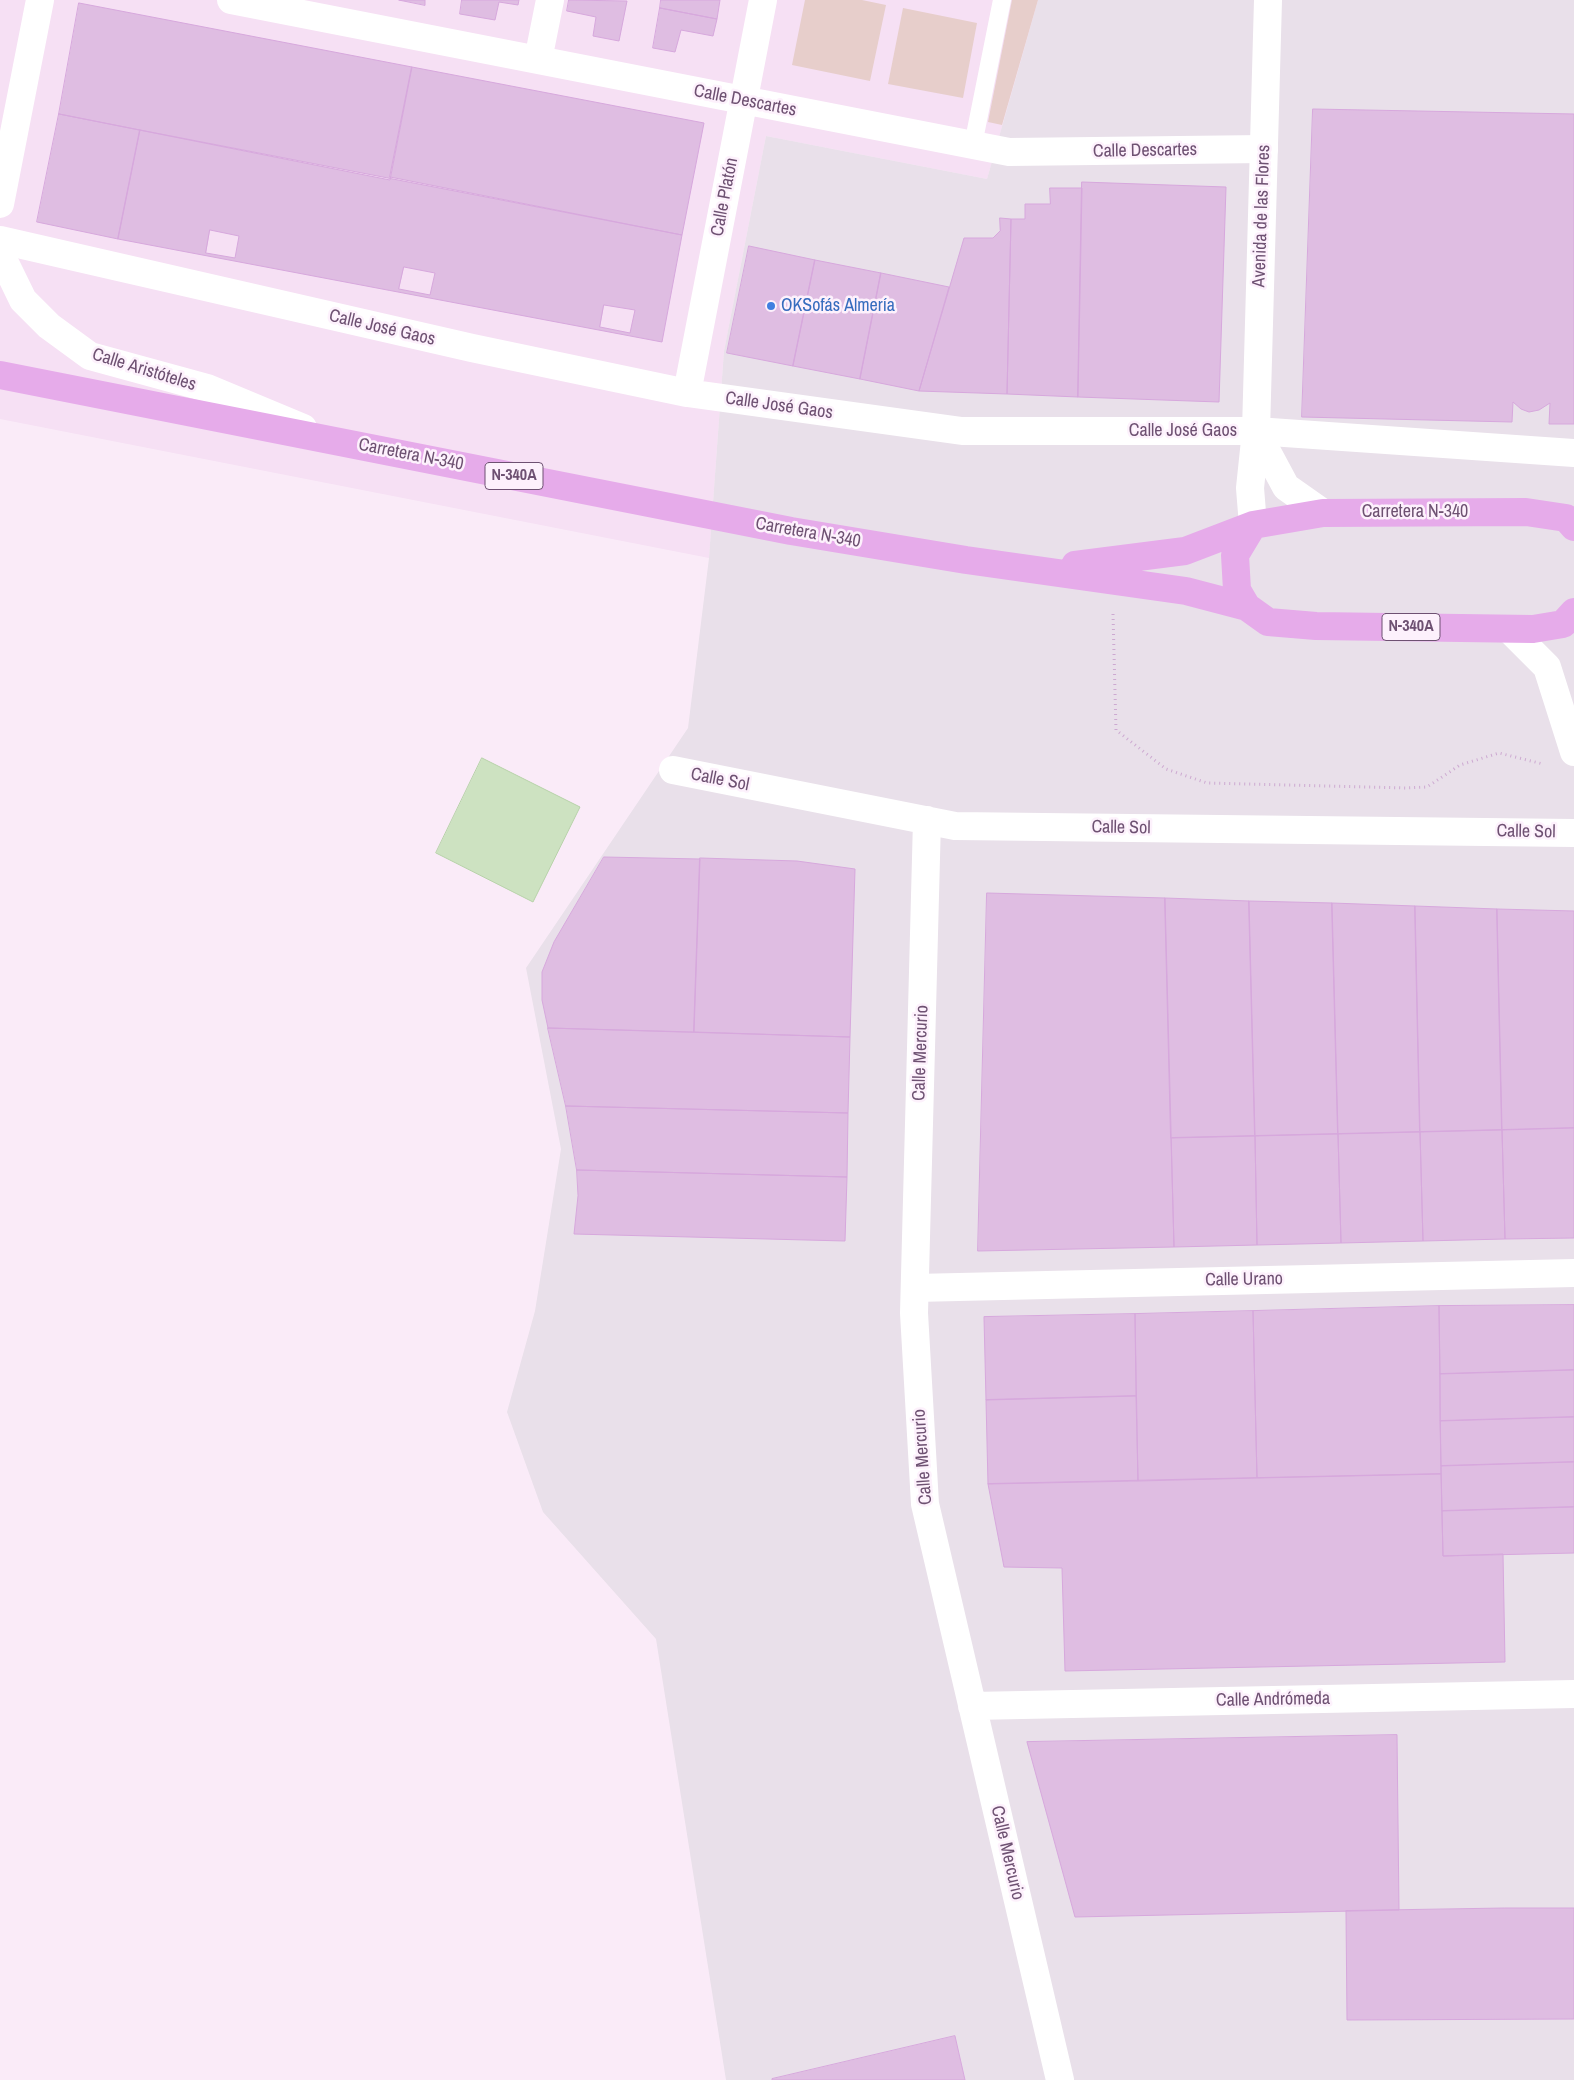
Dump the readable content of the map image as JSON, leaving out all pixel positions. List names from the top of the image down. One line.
{"streets":{"highway":["Carretera N-340","N-340A"],"street":["Calle Descartes","Calle Platón","Avenida de las Flores","Calle José Gaos","Calle Aristóteles","Calle Sol","Calle Mercurio","Calle Urano","Calle Andrómeda"]},"crossings":[["Calle Descartes","Calle Platón"],["Calle Descartes","Avenida de las Flores"],["Calle Platón","Calle José Gaos"],["Avenida de las Flores","Calle José Gaos"],["Avenida de las Flores","Carretera N-340"],["Calle Aristóteles","Carretera N-340"],["Calle Sol","Calle Mercurio"],["Calle Mercurio","Calle Urano"],["Calle Mercurio","Calle Andrómeda"]],"places":["OKSofás Almería"]}
